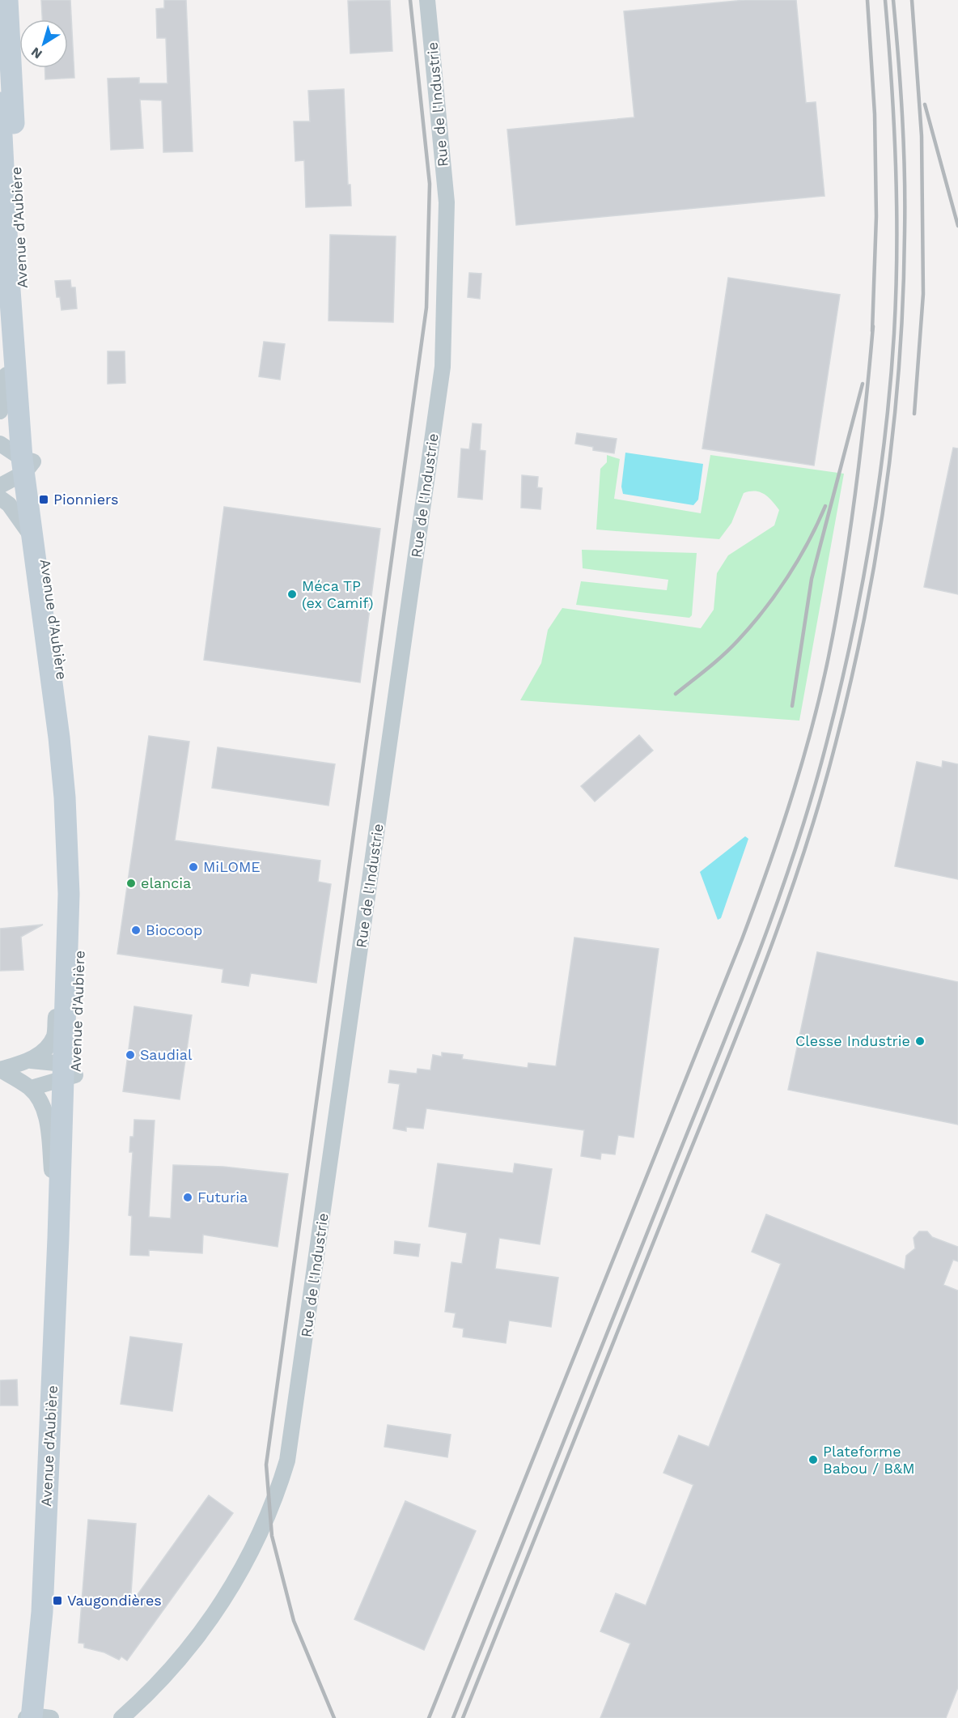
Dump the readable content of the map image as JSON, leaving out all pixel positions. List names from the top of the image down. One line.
{"streets":{"main road":["Avenue d'Aubière"],"street":["Rue de l'Industrie"]},"places":{"transit":["Pionniers","Vaugondières"],"other":["Méca TP (ex Camif)","MiLOME","elancia","Biocoop","Clesse Industrie","Saudial","Futuria","Plateforme Babou / B&M"]},"north":"bottom left"}
